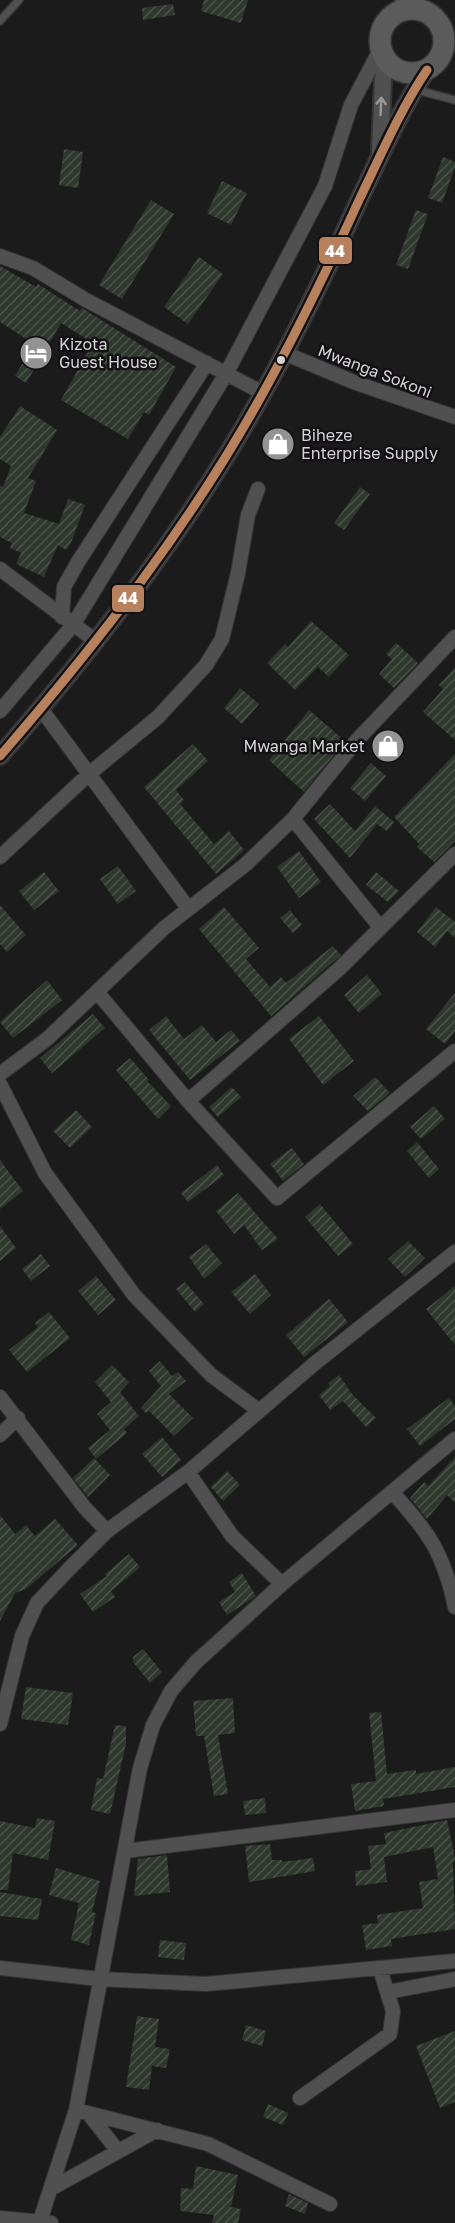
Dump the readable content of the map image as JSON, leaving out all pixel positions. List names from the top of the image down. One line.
{"streets":{"street":["Mwanga Sokoni"]},"places":{"hotel":["Kizota Guest House"],"shop":["Biheze Enterprise Supply","Mwanga Market"]},"lines":["transit line 44"]}
